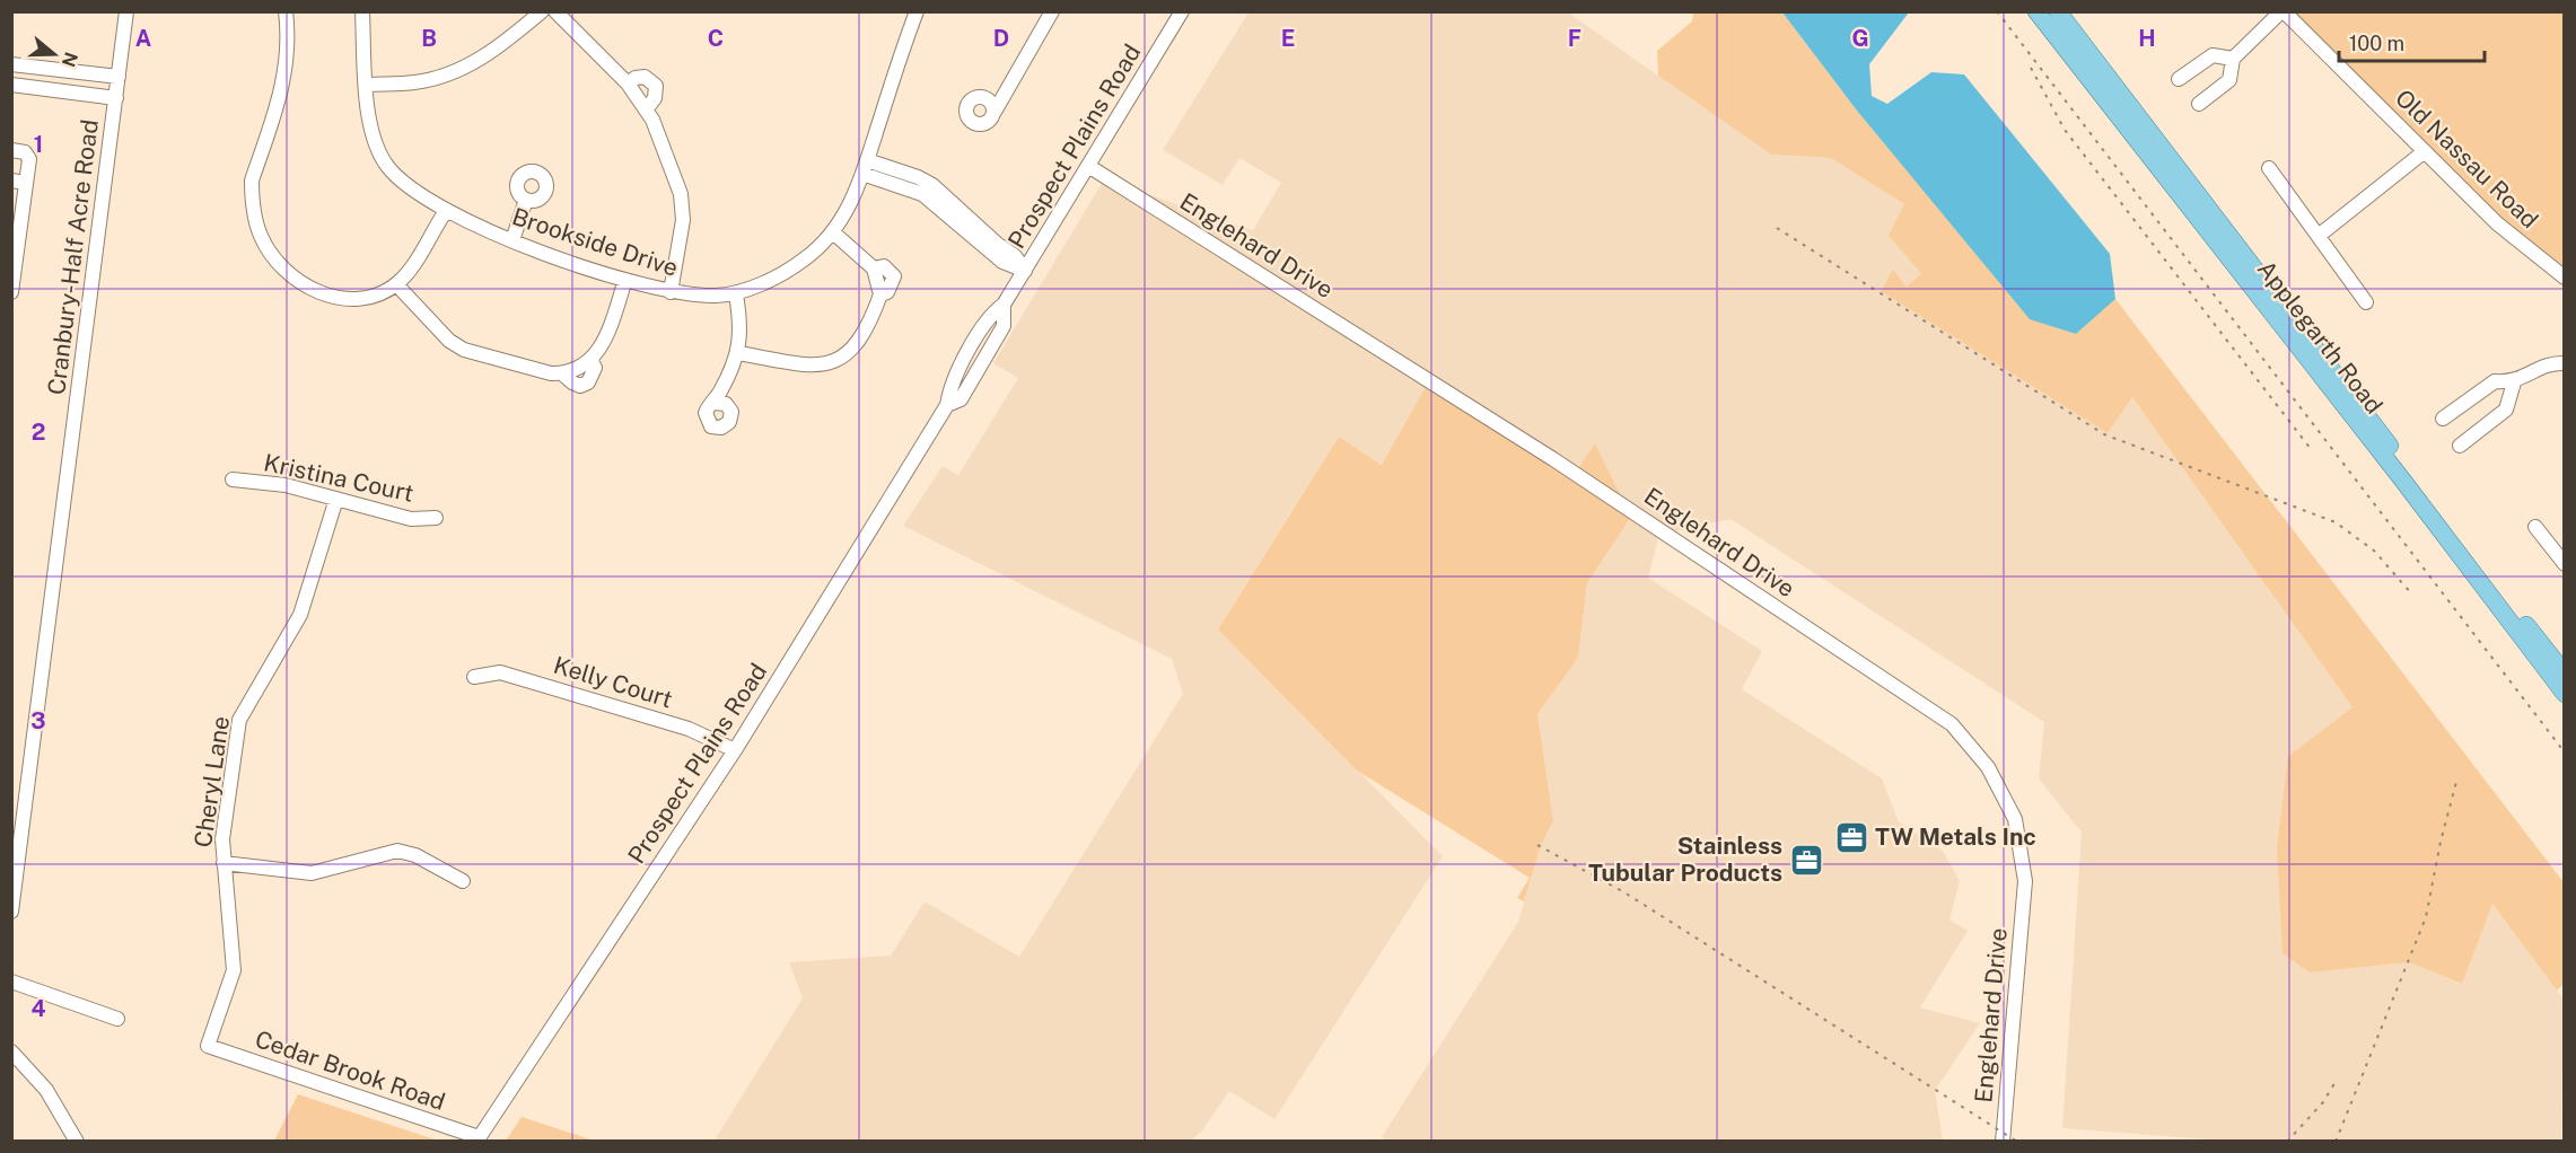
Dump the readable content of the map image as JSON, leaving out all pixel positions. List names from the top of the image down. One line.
{"streets":{"main road":["Applegarth Road"],"street":["Prospect Plains Road","Old Nassau Road","Brookside Drive","Englehard Drive","Cranbury-Half Acre Road","Kristina Court","Kelly Court","Cheryl Lane","Cedar Brook Road"]},"crossings":[["Prospect Plains Road","Englehard Drive"],["Prospect Plains Road","Kelly Court"],["Prospect Plains Road","Cedar Brook Road"],["Kristina Court","Cheryl Lane"],["Cheryl Lane","Cedar Brook Road"]],"places":{"office":["TW Metals Inc","Stainless Tubular Products"]},"scale_bar":"100 m","north":"right","grid":{"columns":["A","B","C","D","E","F","G","H"],"rows":["1","2","3","4"]}}
